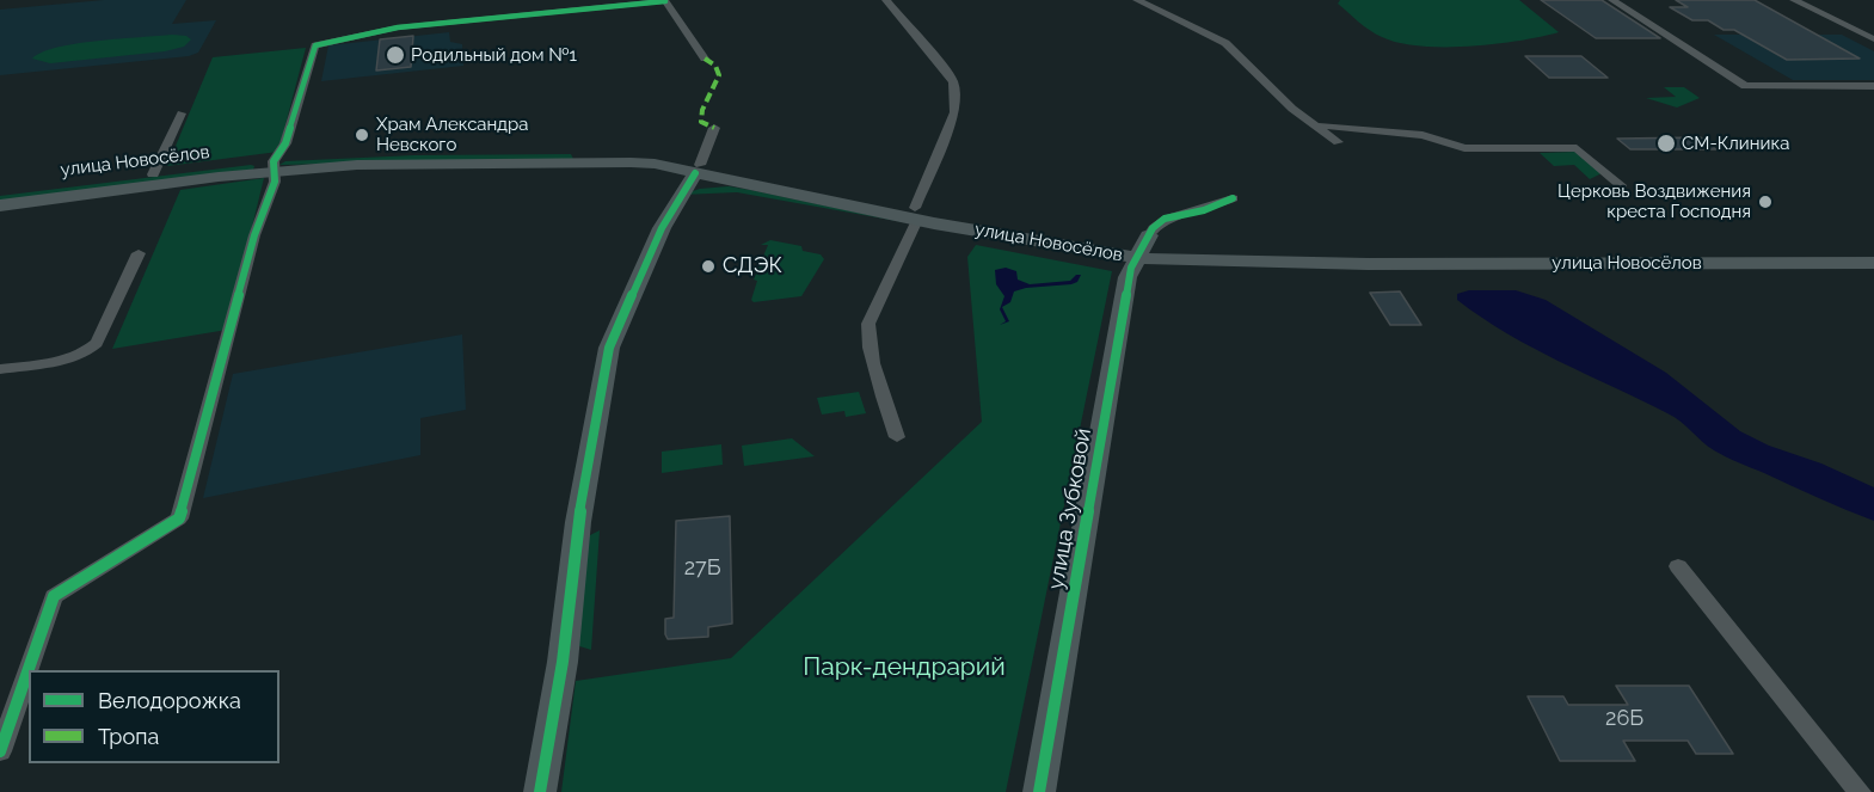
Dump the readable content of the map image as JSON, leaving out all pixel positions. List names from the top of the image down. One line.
{"streets":{"main road":["улица Новосёлов","улица Зубковой"]},"crossings":[["улица Новосёлов","улица Зубковой"]],"parks":["Парк-дендрарий"],"places":["Родильный дом №1","Храм Александра Невского","СМ-Клиника","Церковь Воздвижения креста Господня","СДЭК"],"house_numbers":["27Б","26Б"],"legend":["Велодорожка","Тропа"]}
